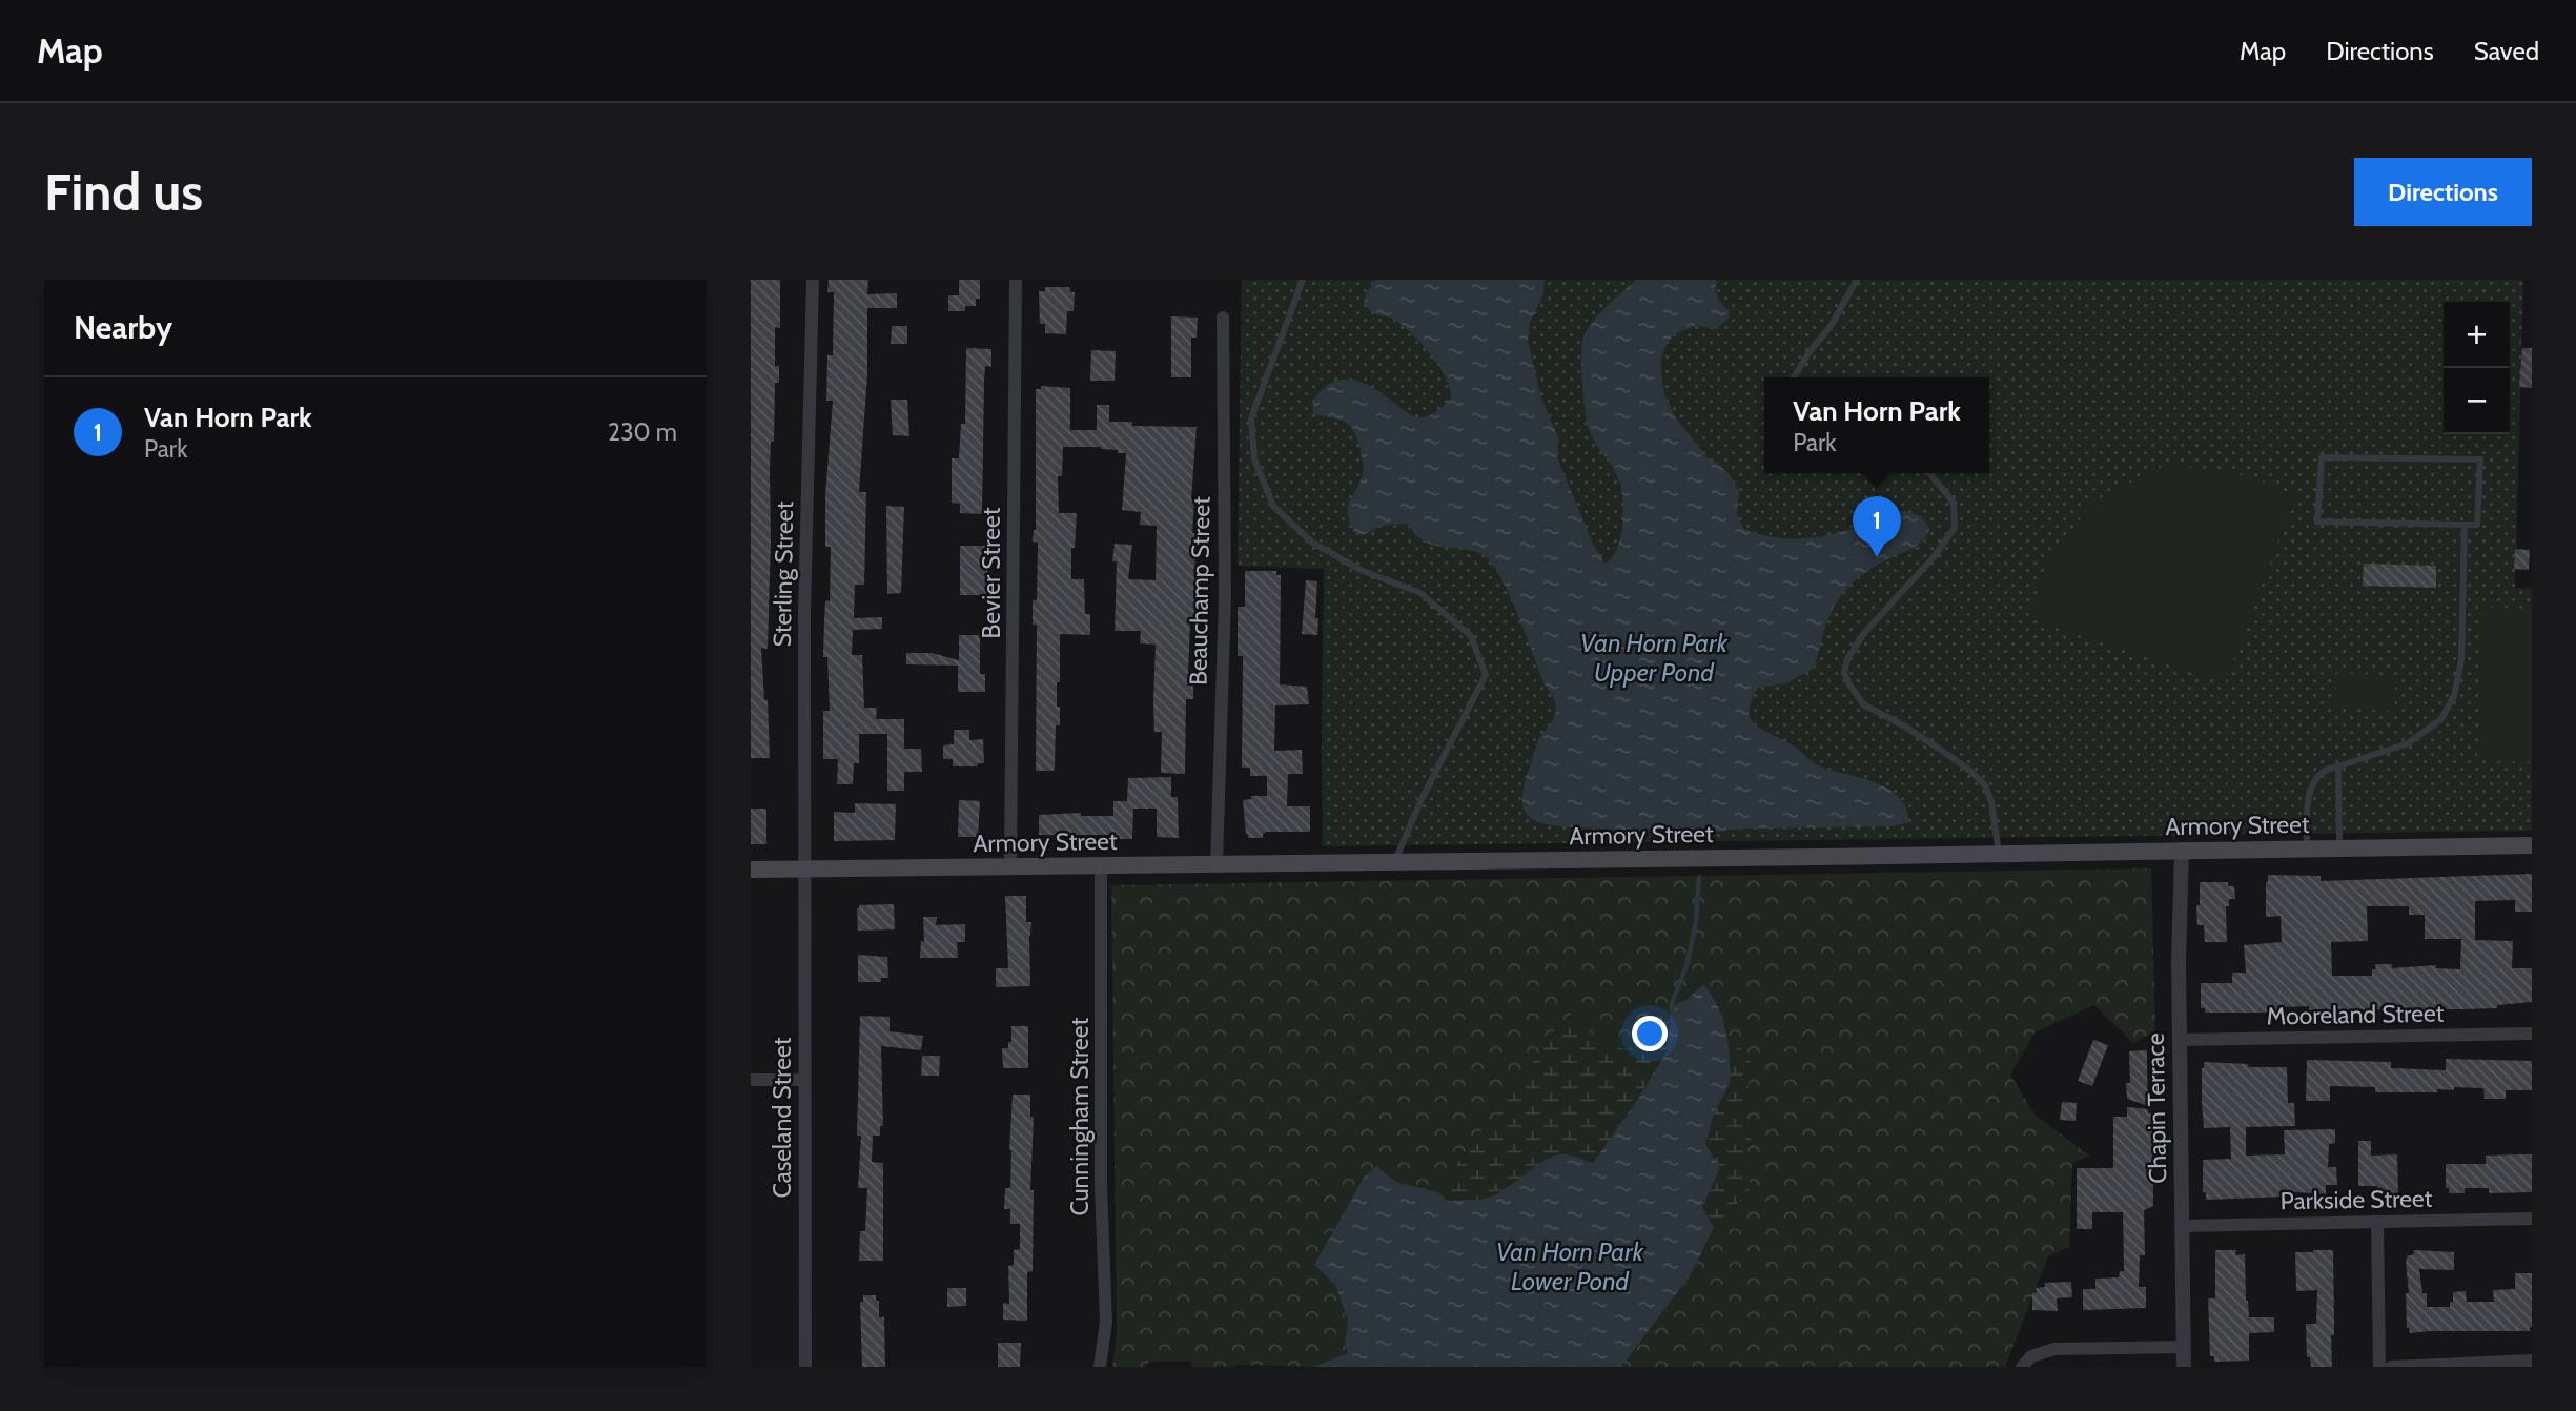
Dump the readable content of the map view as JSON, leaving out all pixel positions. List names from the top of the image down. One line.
{"streets":{"main road":["Armory Street"],"street":["Bevier Street","Sterling Street","Beauchamp Street","Mooreland Street","Chapin Terrace","Cunningham Street","Caseland Street","Parkside Street"]},"crossings":[["Bevier Street","Armory Street"],["Sterling Street","Armory Street"],["Sterling Street","Caseland Street"],["Beauchamp Street","Armory Street"],["Armory Street","Chapin Terrace"],["Armory Street","Cunningham Street"],["Armory Street","Caseland Street"],["Mooreland Street","Chapin Terrace"],["Chapin Terrace","Parkside Street"]],"water":["Van Horn Park Upper Pond","Van Horn Park Lower Pond"],"page":{"header":"Map","nav":["Map","Directions","Saved"],"buttons":"Directions","title":"Find us","heading":"Nearby","map_buttons":["+","−"],"list":[{"mark":"1","name":"Van Horn Park","note":"Park","value":"230 m"}],"popup":["Van Horn Park","Park"],"pins":"1"}}
